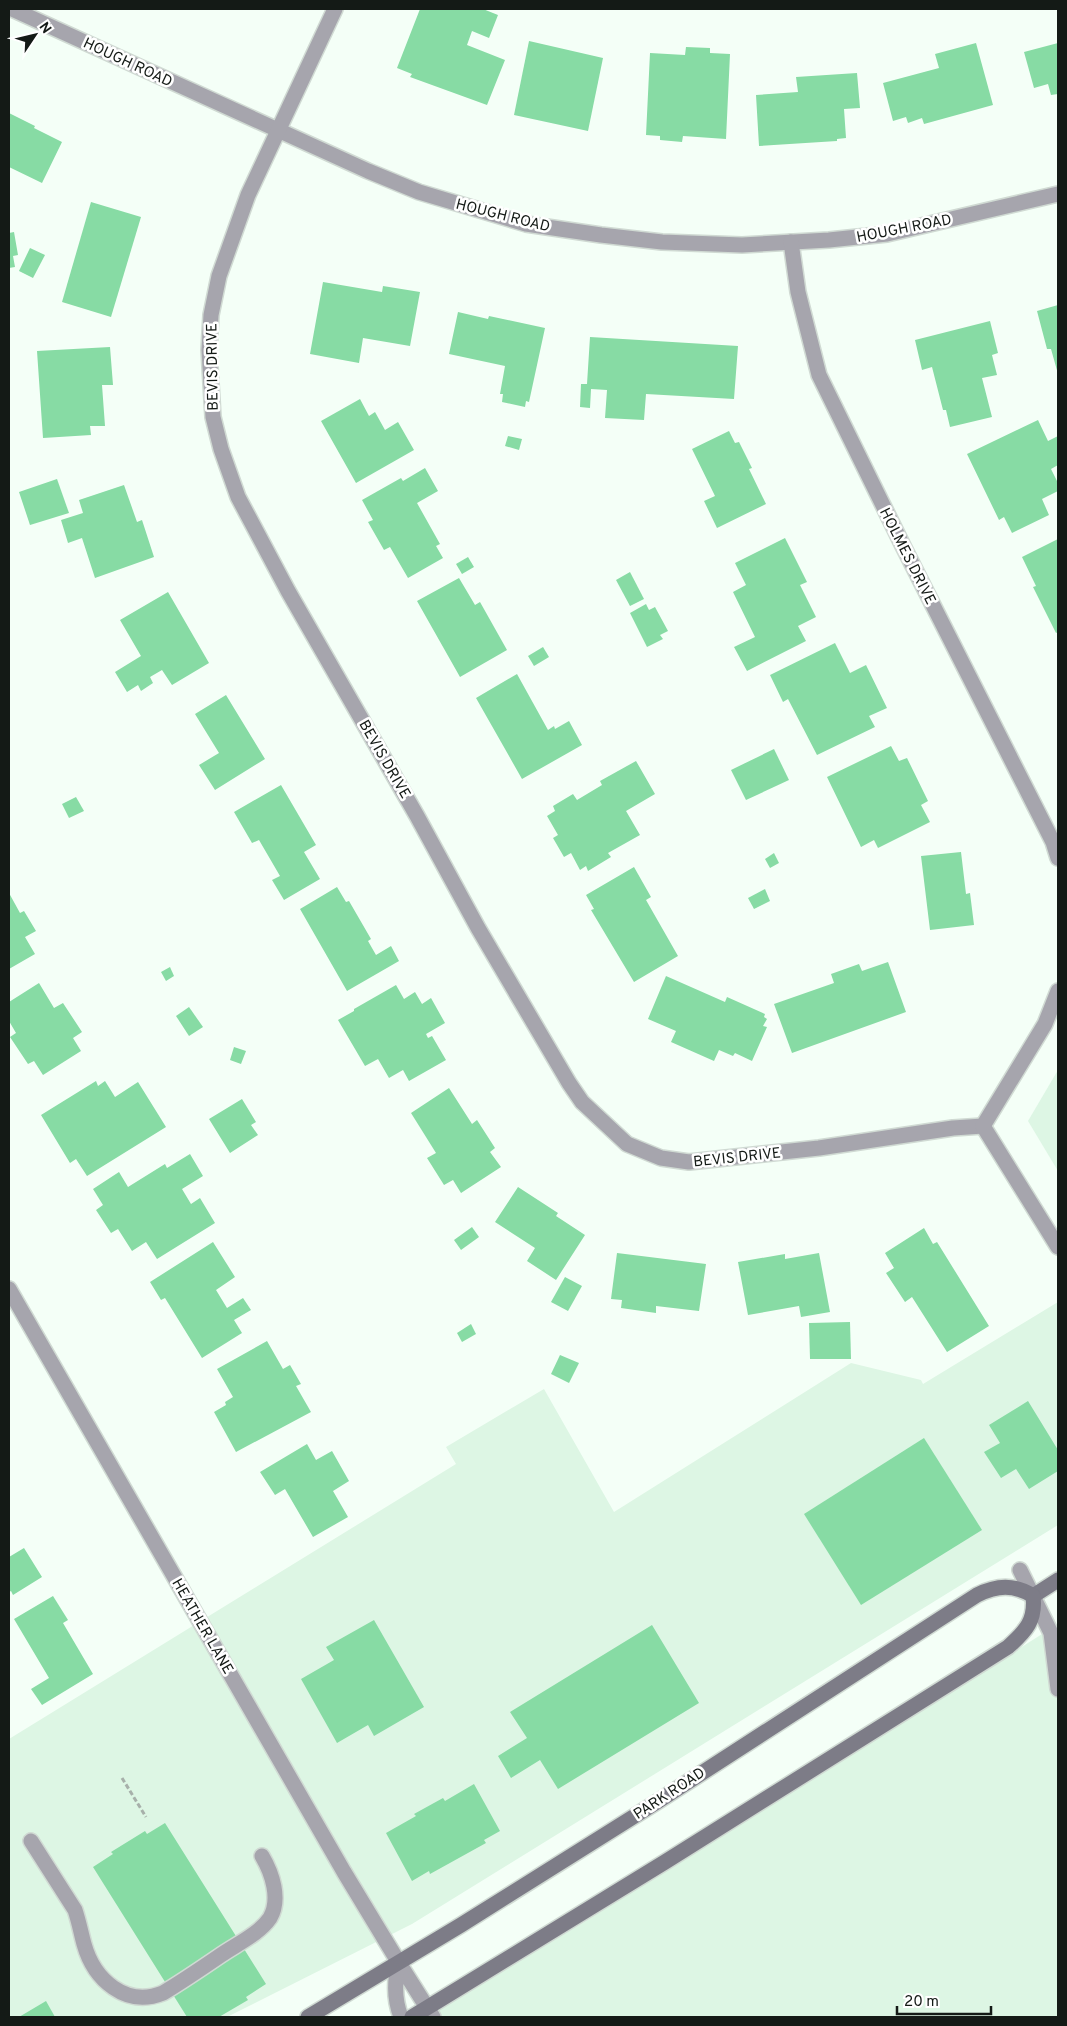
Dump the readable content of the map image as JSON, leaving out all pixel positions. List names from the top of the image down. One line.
{"streets":{"main road":["PARK ROAD"],"street":["HOUGH ROAD","BEVIS DRIVE","HOLMES DRIVE","HEATHER LANE"]},"crossings":[["HOUGH ROAD","BEVIS DRIVE"],["HOUGH ROAD","HOLMES DRIVE"],["HEATHER LANE","PARK ROAD"]],"scale_bar":"20 m","north":"top right"}
